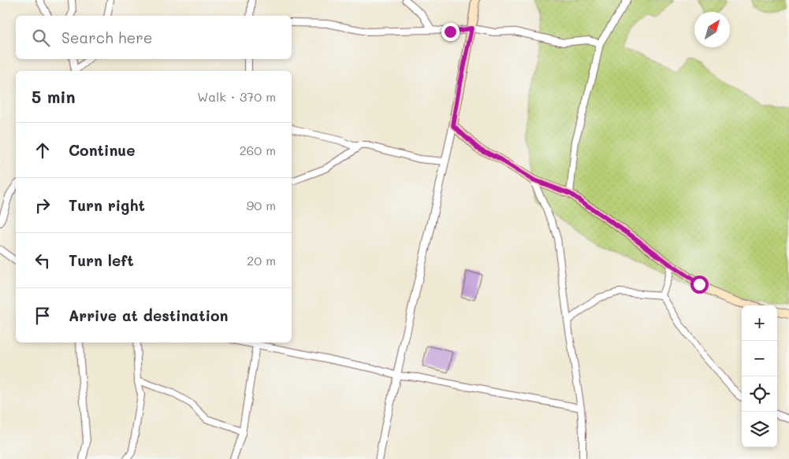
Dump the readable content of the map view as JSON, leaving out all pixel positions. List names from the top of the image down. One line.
{"north":"top right","page":{"search":"Search here","heading":["5 min","Walk · 370 m"],"list":[["Continue","260 m"],["Turn right","90 m"],["Turn left","20 m"],"Arrive at destination"],"map_buttons":["+","−"]}}
